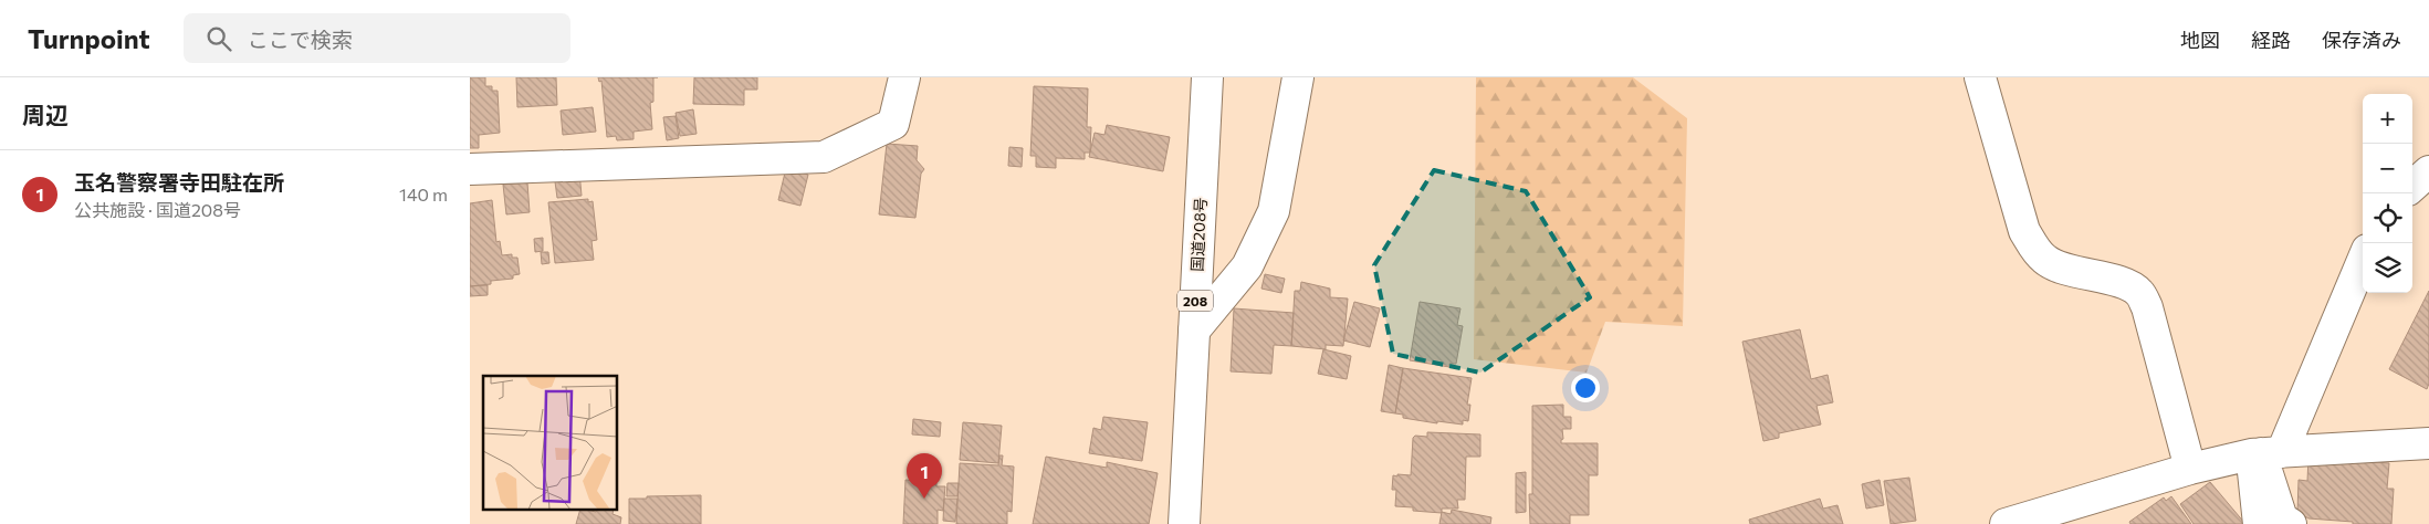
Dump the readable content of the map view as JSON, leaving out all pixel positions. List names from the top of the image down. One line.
{"streets":{"main road":["国道208号","208"]},"page":{"header":"Turnpoint","search":"ここで検索","nav":["地図","経路","保存済み"],"heading":"周辺","map_buttons":["+","−"],"list":[{"mark":"1","name":"玉名警察署寺田駐在所","note":"公共施設 · 国道208号","value":"140 m"}],"pins":"1"}}
